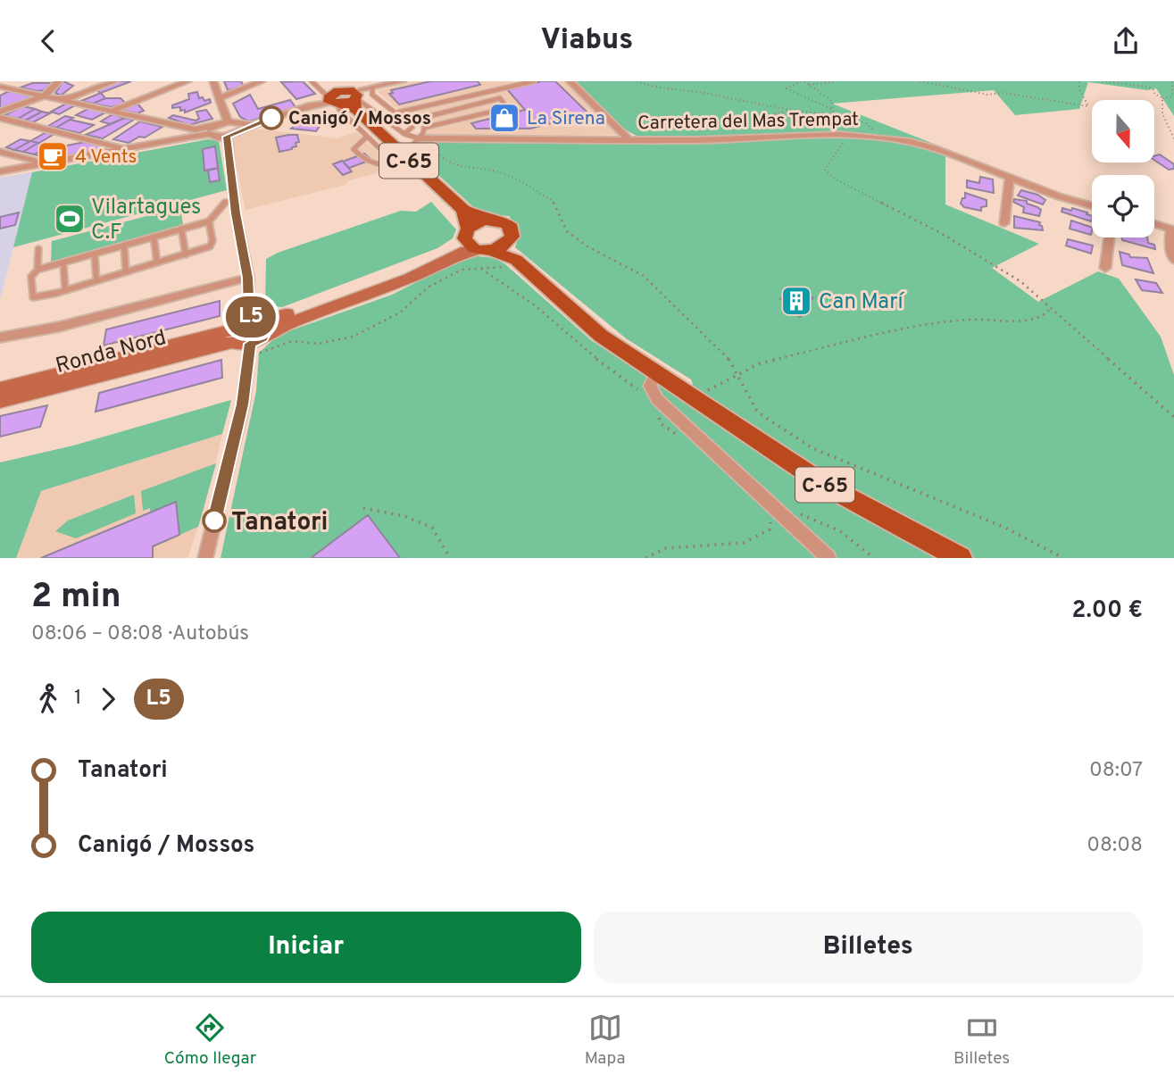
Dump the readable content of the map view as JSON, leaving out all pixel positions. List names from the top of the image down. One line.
{"streets":{"main road":["C-65"],"street":["Carretera del Mas Trempat","Ronda Nord"]},"places":{"other":["Canigó / Mossos","Tanatori"],"shop":["La Sirena"],"cafe":["4 Vents"],"sports":["Vilartagues C.F"],"building":["Can Marí"]},"lines":["bus line L5"],"north":"bottom","page":{"header":"Viabus","on_map":"L5","heading":["2 min","08:06 – 08:08 · Autobús","2.00 €"],"legs":["1","L5"],"list":[{"name":"Tanatori","value":"08:07"},{"name":"Canigó / Mossos","value":"08:08"}],"buttons":["Iniciar","Billetes"],"tabs":["Cómo llegar","Mapa","Billetes"]}}
